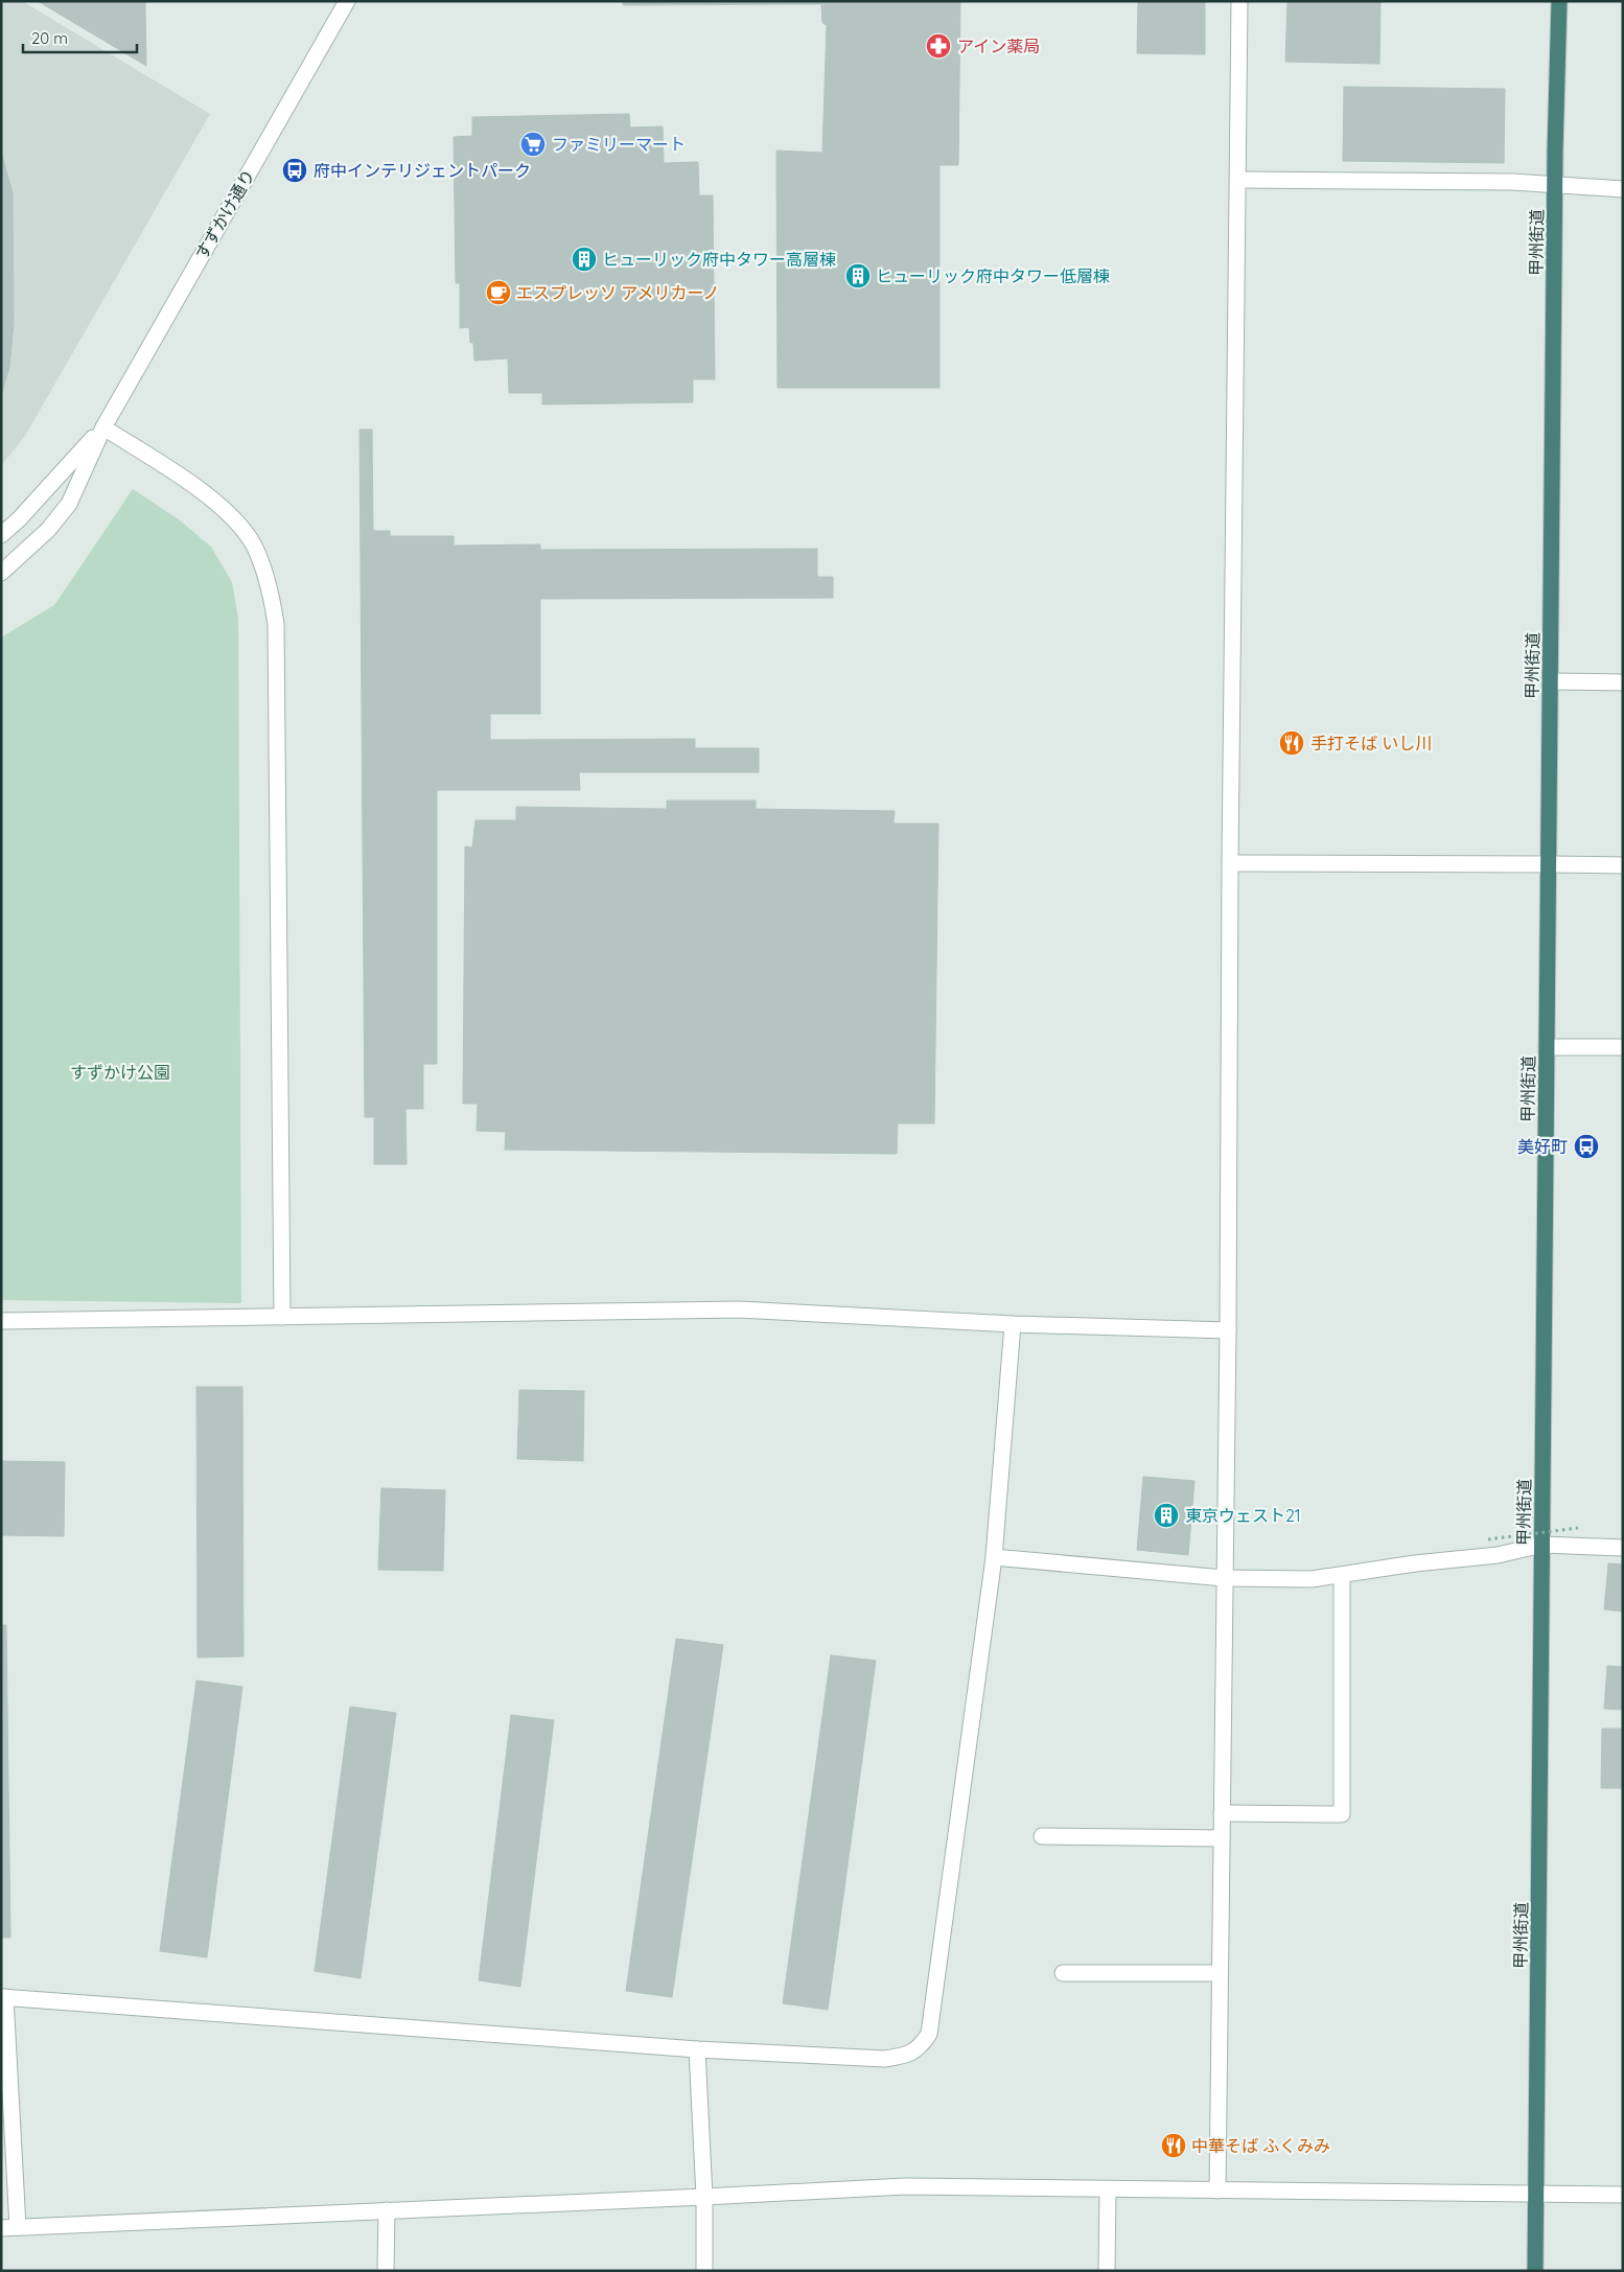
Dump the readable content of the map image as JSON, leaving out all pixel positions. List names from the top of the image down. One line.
{"streets":{"highway":["甲州街道"],"street":["すずかけ通り"]},"parks":["すずかけ公園"],"places":{"pharmacy":["アイン薬局"],"supermarket":["ファミリーマート"],"bus stop":["府中インテリジェントパーク","美好町"],"building":["ヒューリック府中タワー高層棟","ヒューリック府中タワー低層棟","東京ウェスト21"],"cafe":["エスプレッソ アメリカーノ"],"restaurant":["手打そば いし川","中華そば ふくみみ"]},"scale_bar":"20 m"}
